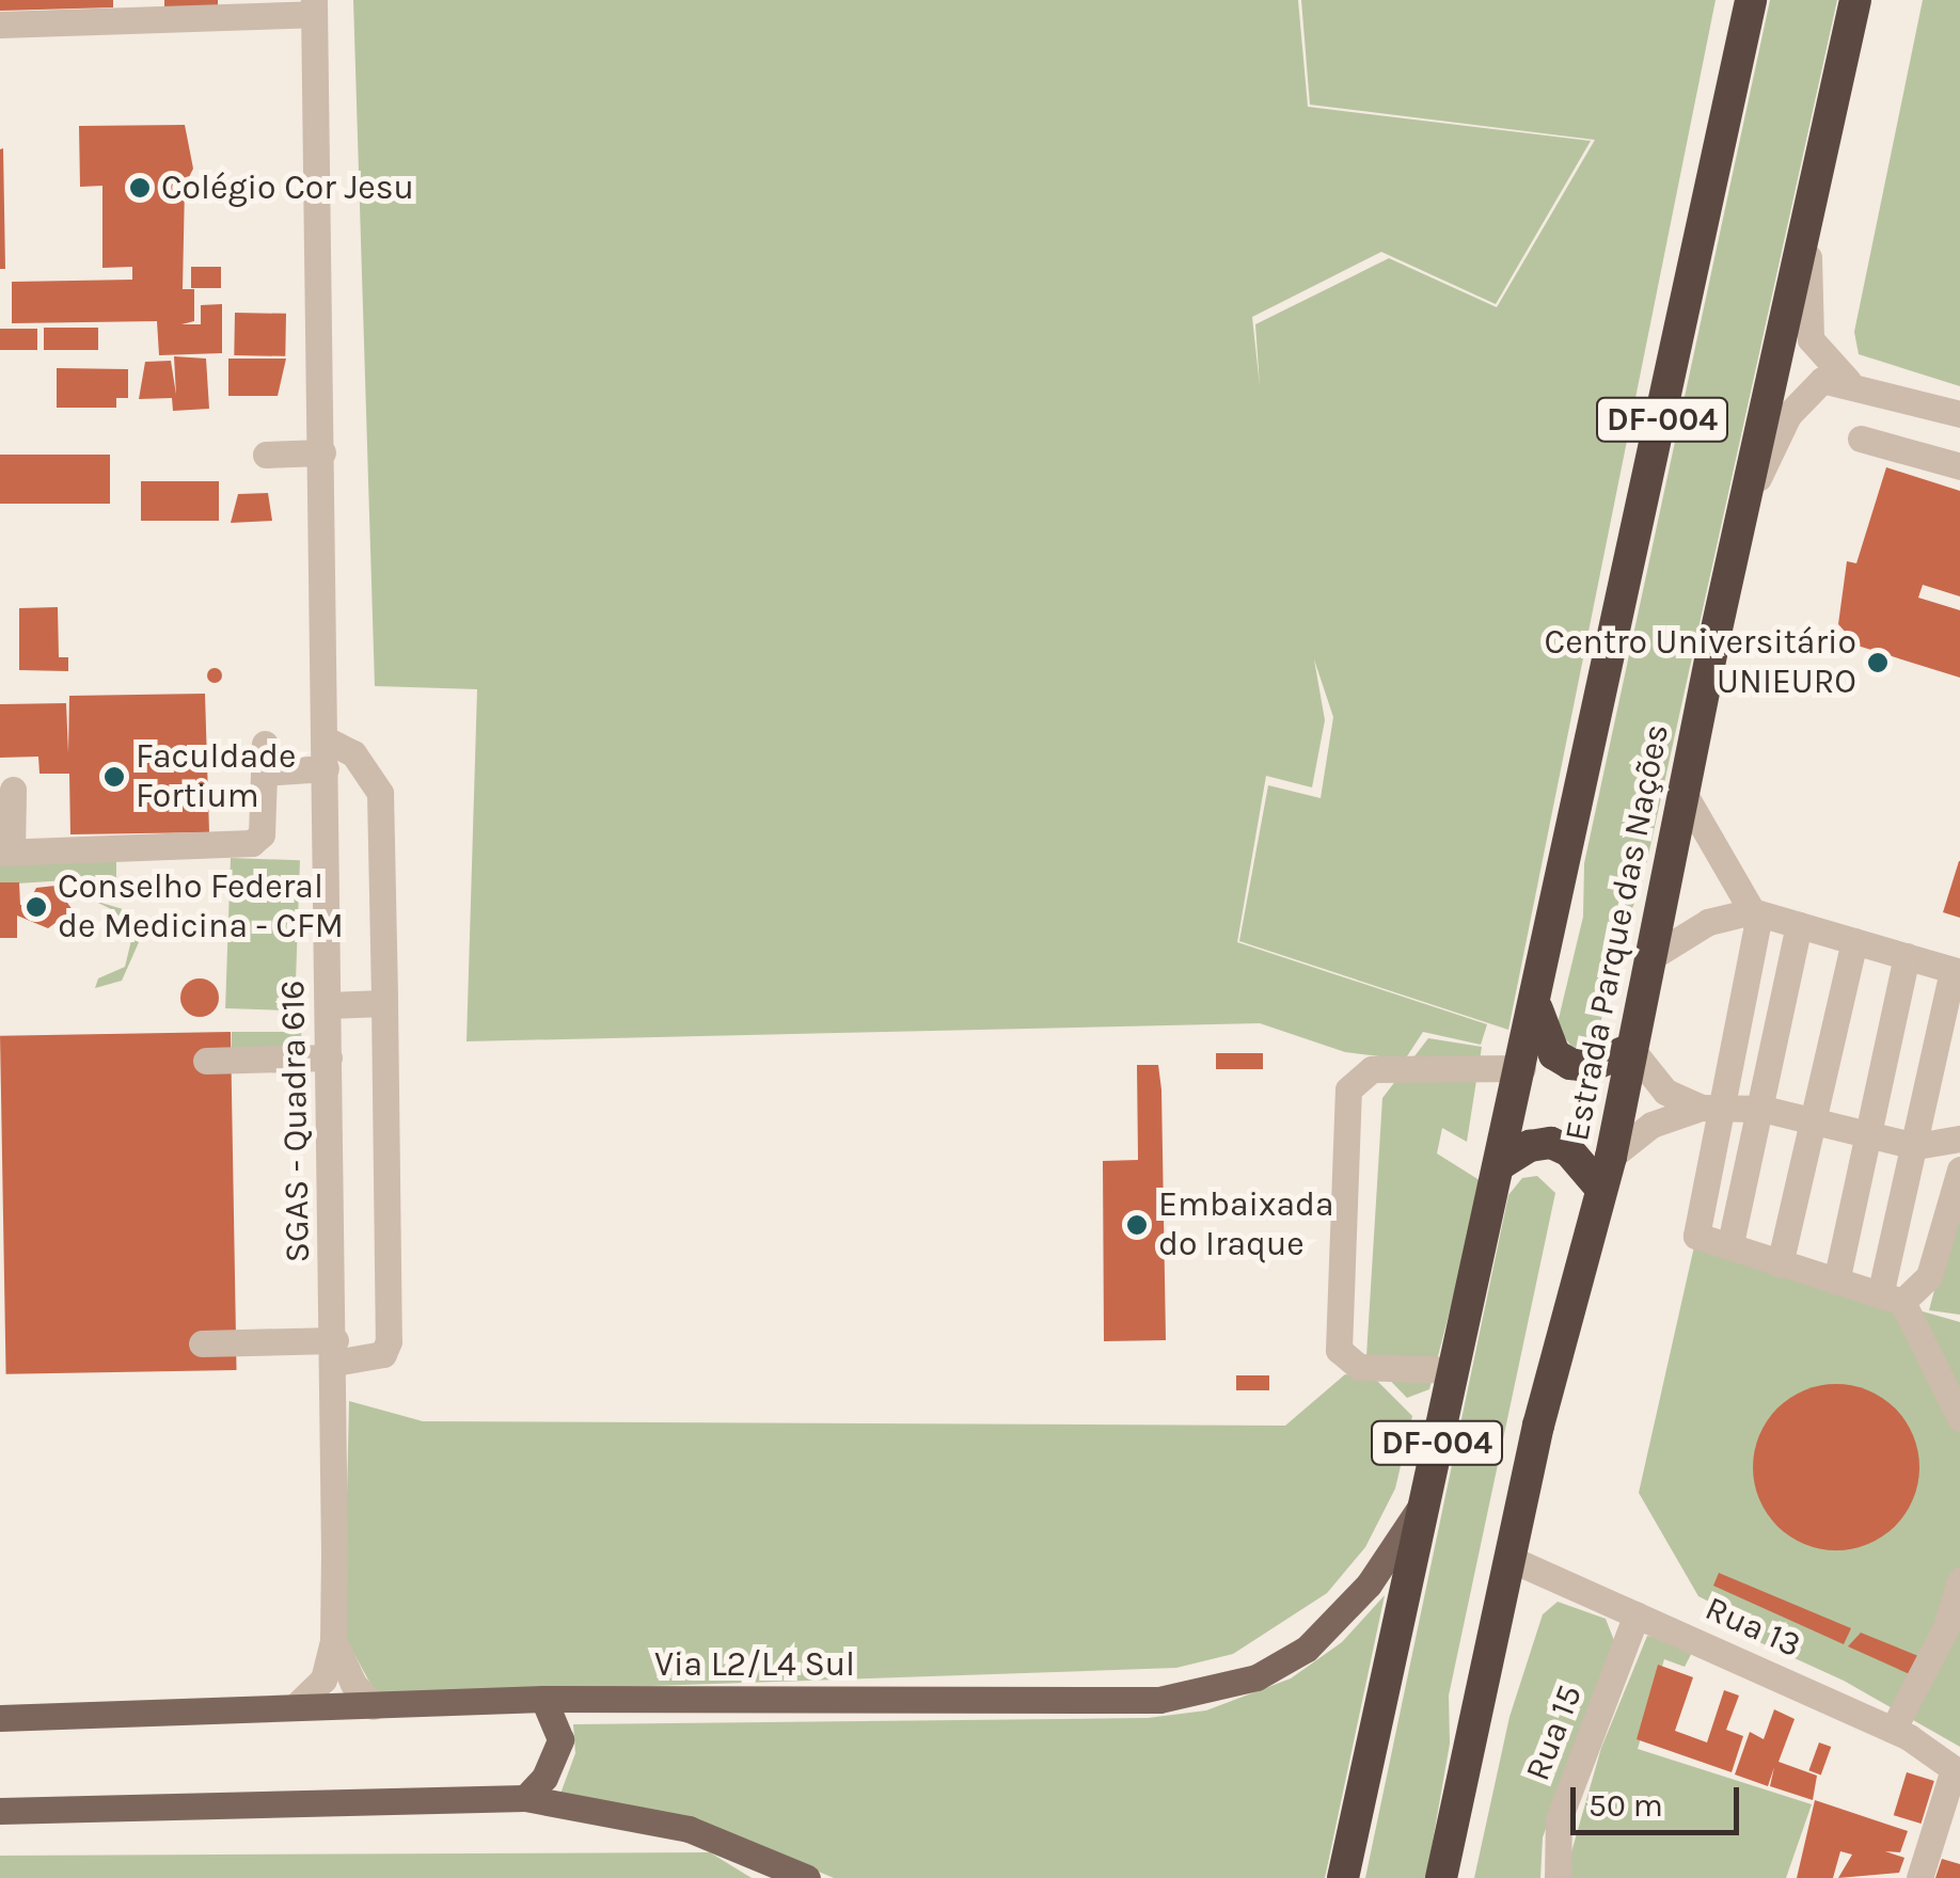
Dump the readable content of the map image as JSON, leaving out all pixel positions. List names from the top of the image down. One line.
{"streets":{"highway":["DF-004","Estrada Parque das Nações"],"main road":["Via L2/L4 Sul"],"street":["SGAS - Quadra 616","Rua 13","Rua 15"]},"crossings":[["Estrada Parque das Nações","Rua 13"],["Estrada Parque das Nações","Via L2/L4 Sul"],["SGAS - Quadra 616","Via L2/L4 Sul"],["Rua 13","Rua 15"]],"places":["Colégio Cor Jesu","Centro Universitário UNIEURO","Faculdade Fortium","Conselho Federal de Medicina - CFM","Embaixada do Iraque"],"scale_bar":"50 m"}
